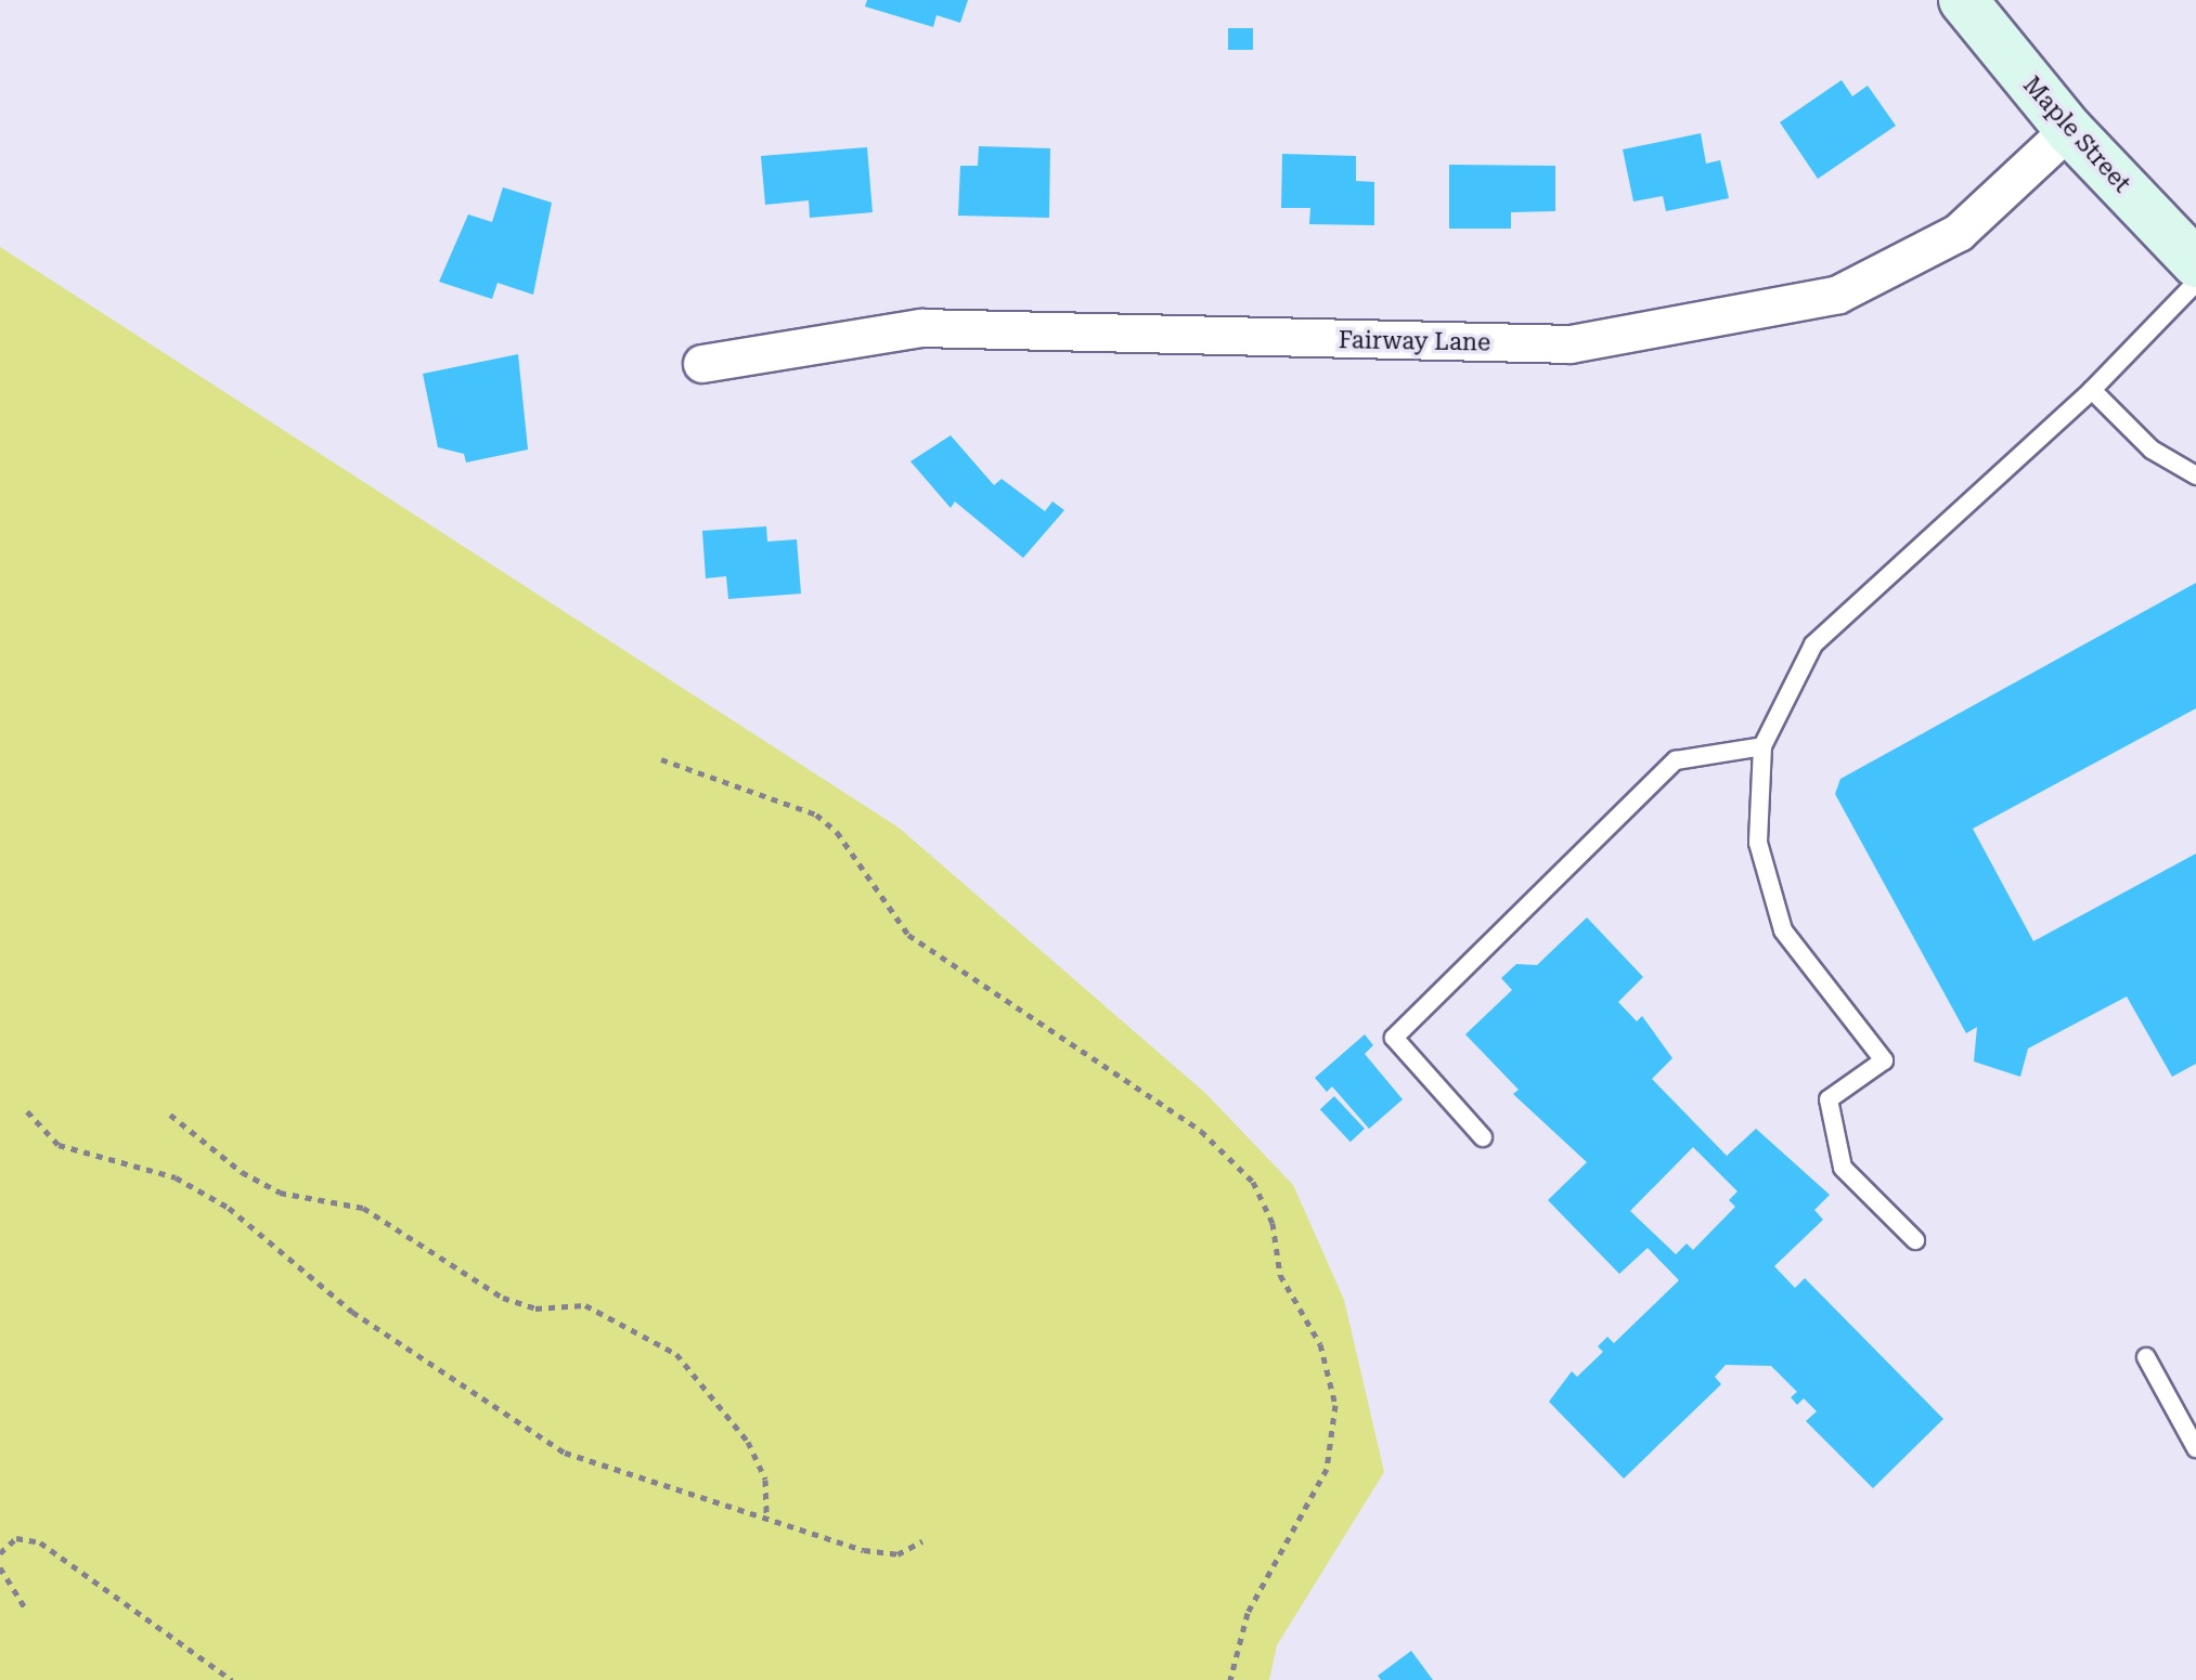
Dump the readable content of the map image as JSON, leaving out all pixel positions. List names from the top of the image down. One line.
{"streets":{"main road":["Maple Street"],"street":["Fairway Lane"]},"crossings":[["Maple Street","Fairway Lane"]]}
